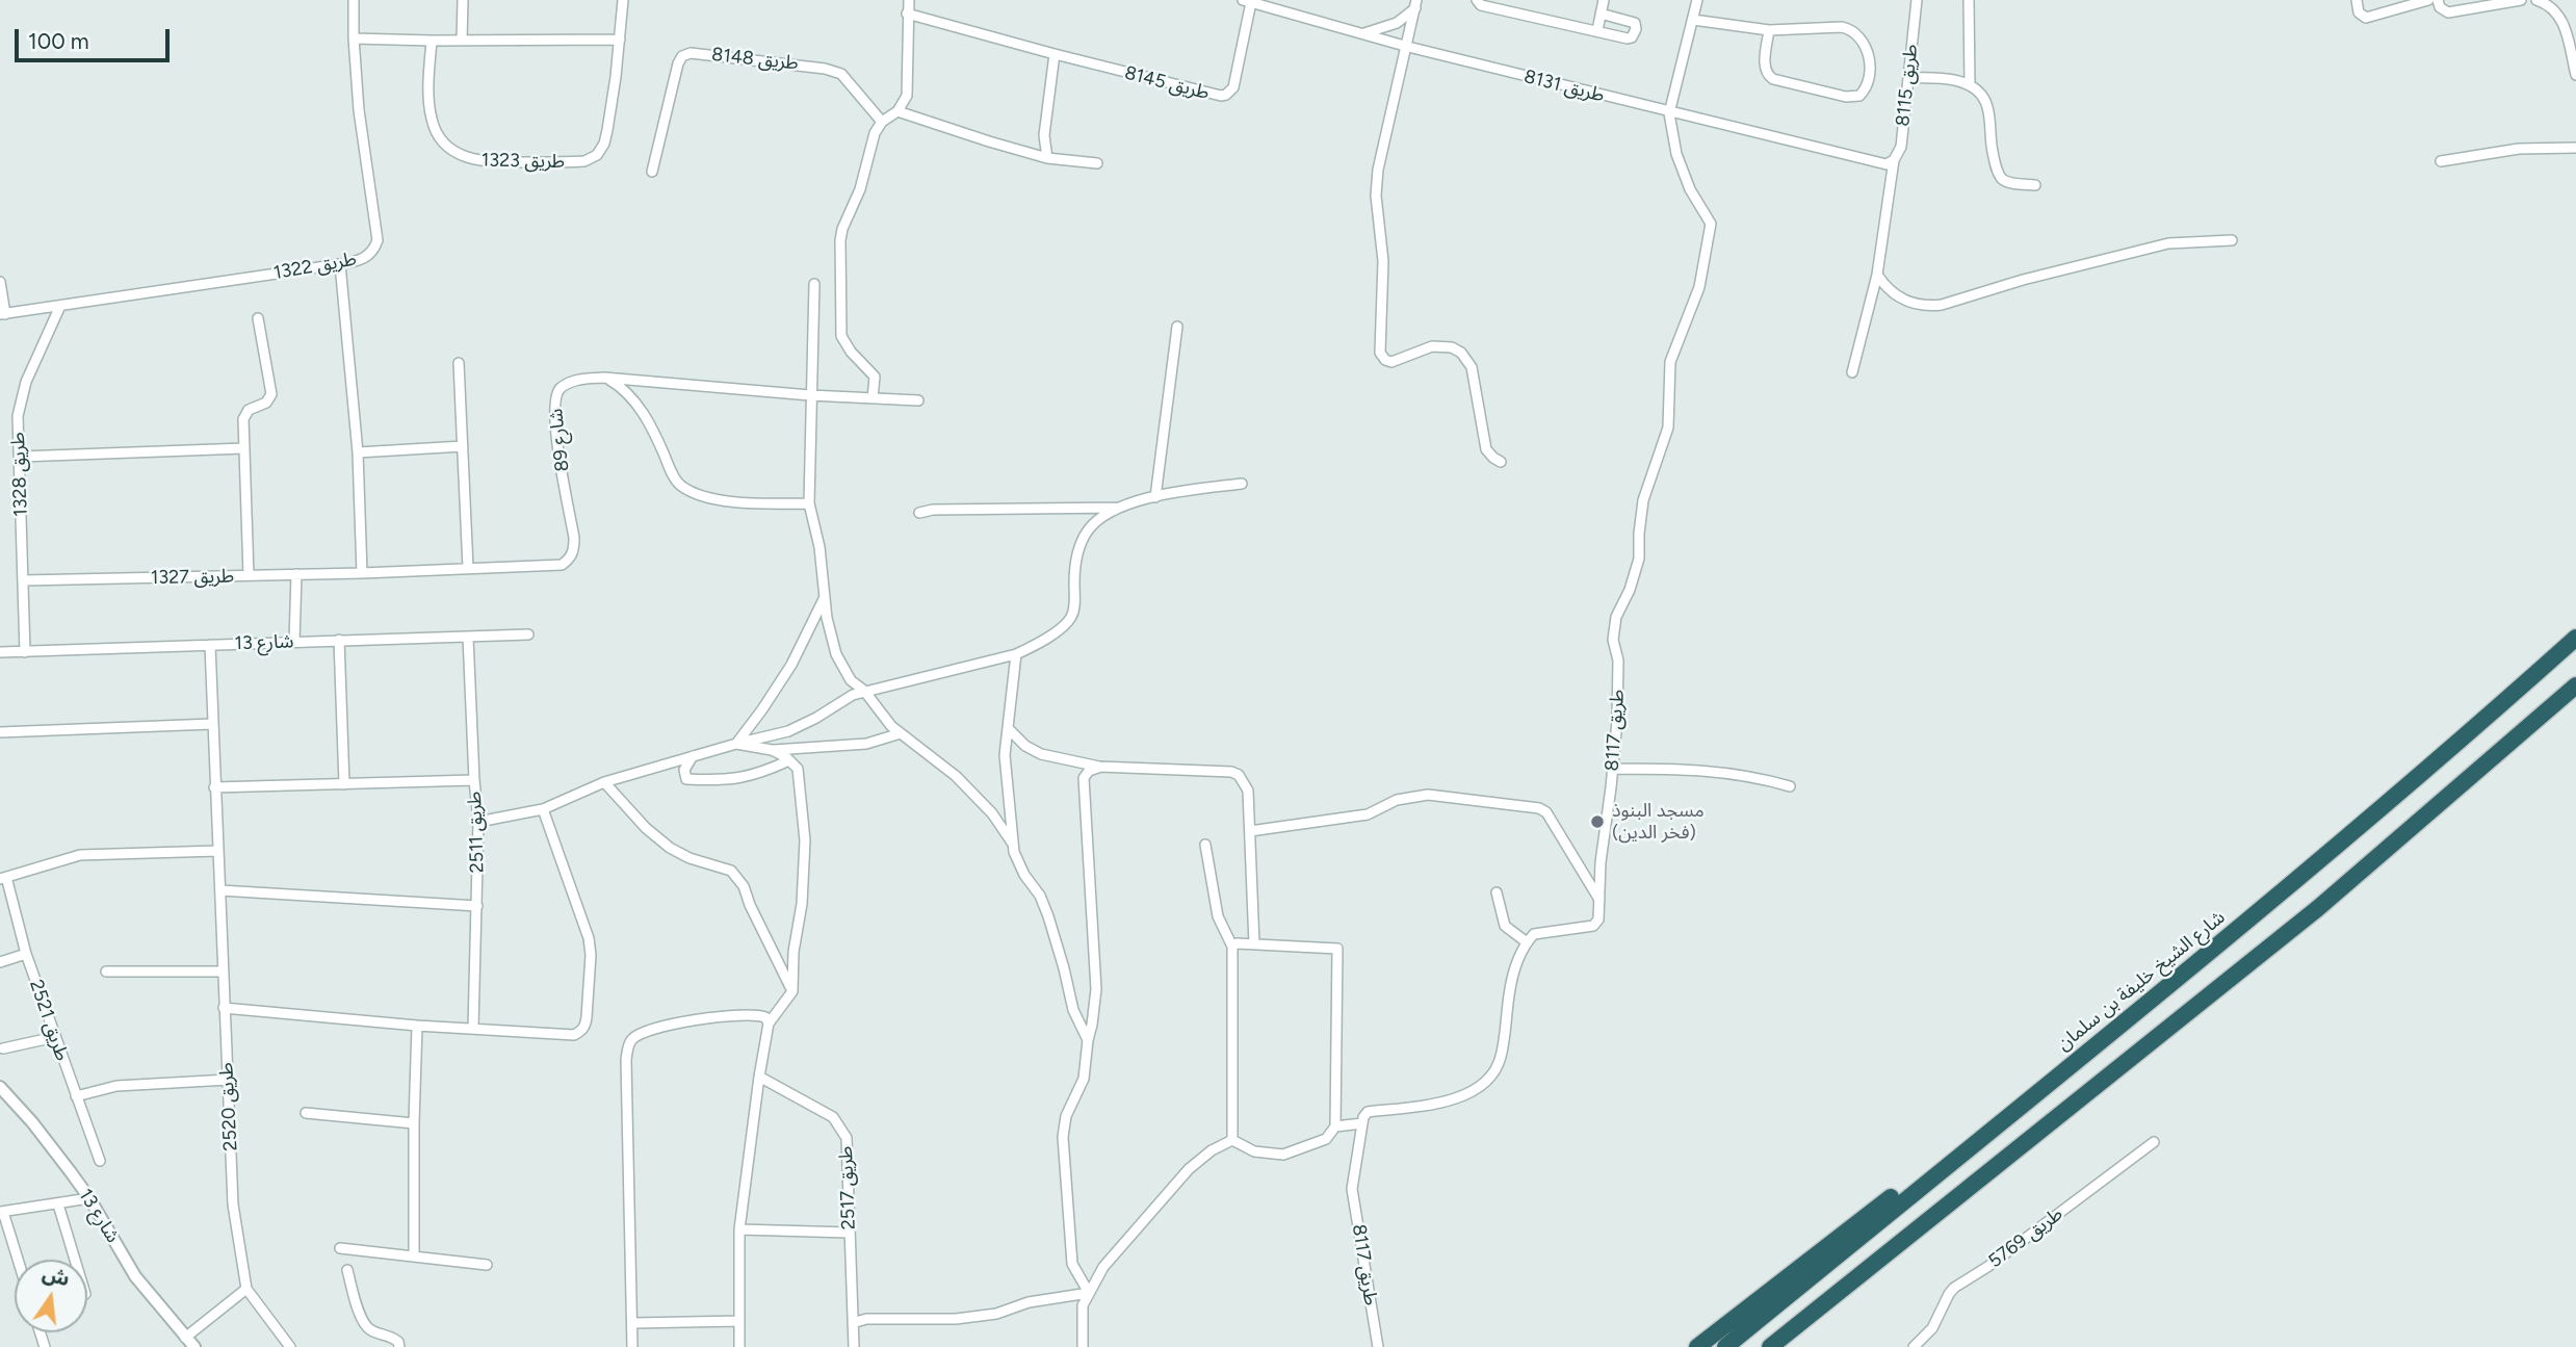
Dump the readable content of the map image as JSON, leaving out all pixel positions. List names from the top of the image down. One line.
{"streets":{"highway":["شارع الشيخ خليفة بن سلمان"],"street":["طريق 8148","طريق 8145","طريق 8115","طريق 8131","طريق 1323","طريق 1322","شارع 89","طريق 1328","طريق 1327","شارع 13","طريق 8117","طريق 2511","طريق 2521","طريق 2520","طريق 2517","طريق 5769"]},"crossings":[["طريق 8145","طريق 8131"],["طريق 8115","طريق 8131"],["طريق 8131","طريق 8117"],["طريق 1322","طريق 1328"],["شارع 89","طريق 1327"],["طريق 1328","طريق 1327"],["طريق 1328","شارع 13"],["شارع 13","طريق 2511"],["شارع 13","طريق 2520"],["طريق 2521","طريق 2520"]],"places":["مسجد البنوذ (فخر الدين)"],"scale_bar":"100 m","north":"top"}
